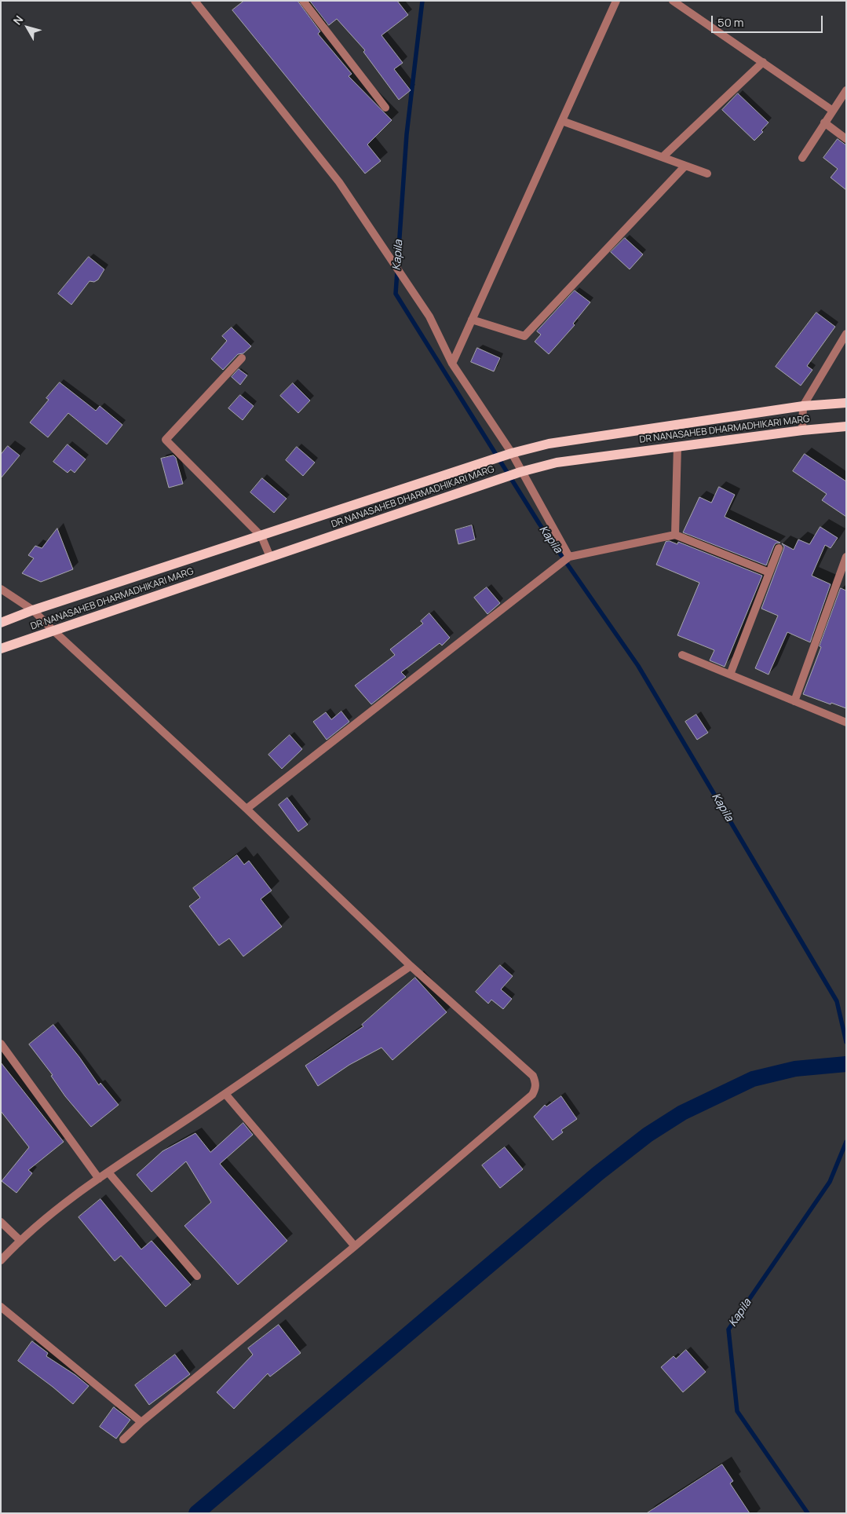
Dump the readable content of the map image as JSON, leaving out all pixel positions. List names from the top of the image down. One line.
{"streets":{"main road":["DR NANASAHEB DHARMADHIKARI MARG"]},"water":["Kapila"],"scale_bar":"50 m","north":"top left"}
